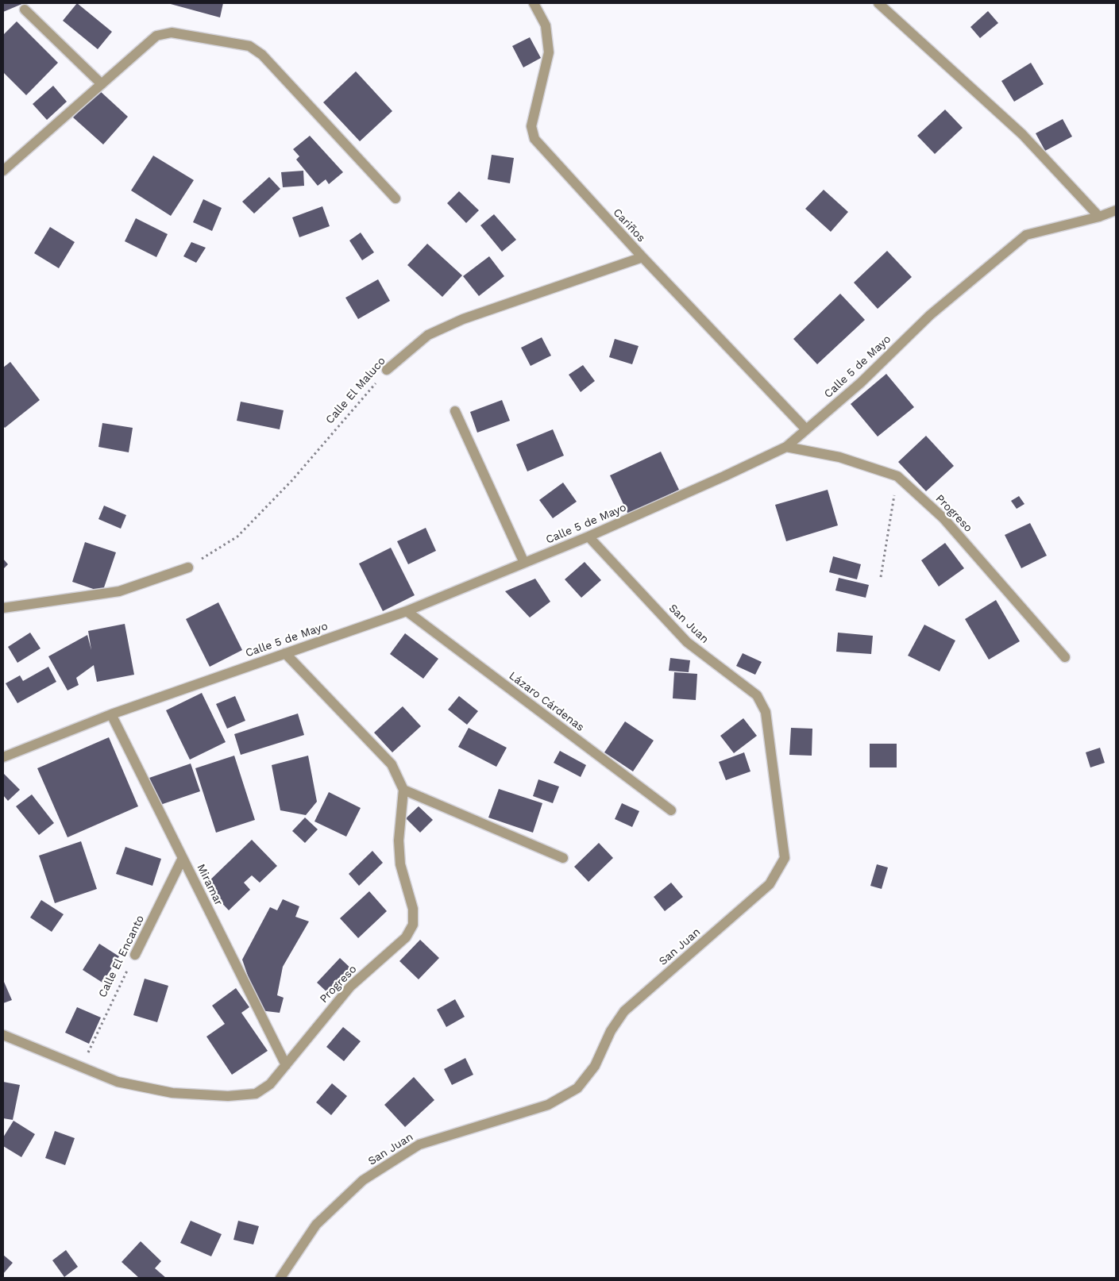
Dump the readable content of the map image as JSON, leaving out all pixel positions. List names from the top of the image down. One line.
{"streets":{"street":["Cariños","Calle 5 de Mayo","Calle El Maluco","Progreso","San Juan","Lázaro Cárdenas","Miramar","Calle El Encanto"]},"crossings":[["Cariños","Calle 5 de Mayo"],["Cariños","Calle El Maluco"],["Calle 5 de Mayo","Progreso"],["Calle 5 de Mayo","San Juan"],["Calle 5 de Mayo","Lázaro Cárdenas"],["Calle 5 de Mayo","Miramar"],["Progreso","Miramar"],["Progreso","Calle El Encanto"],["Miramar","Calle El Encanto"]]}
